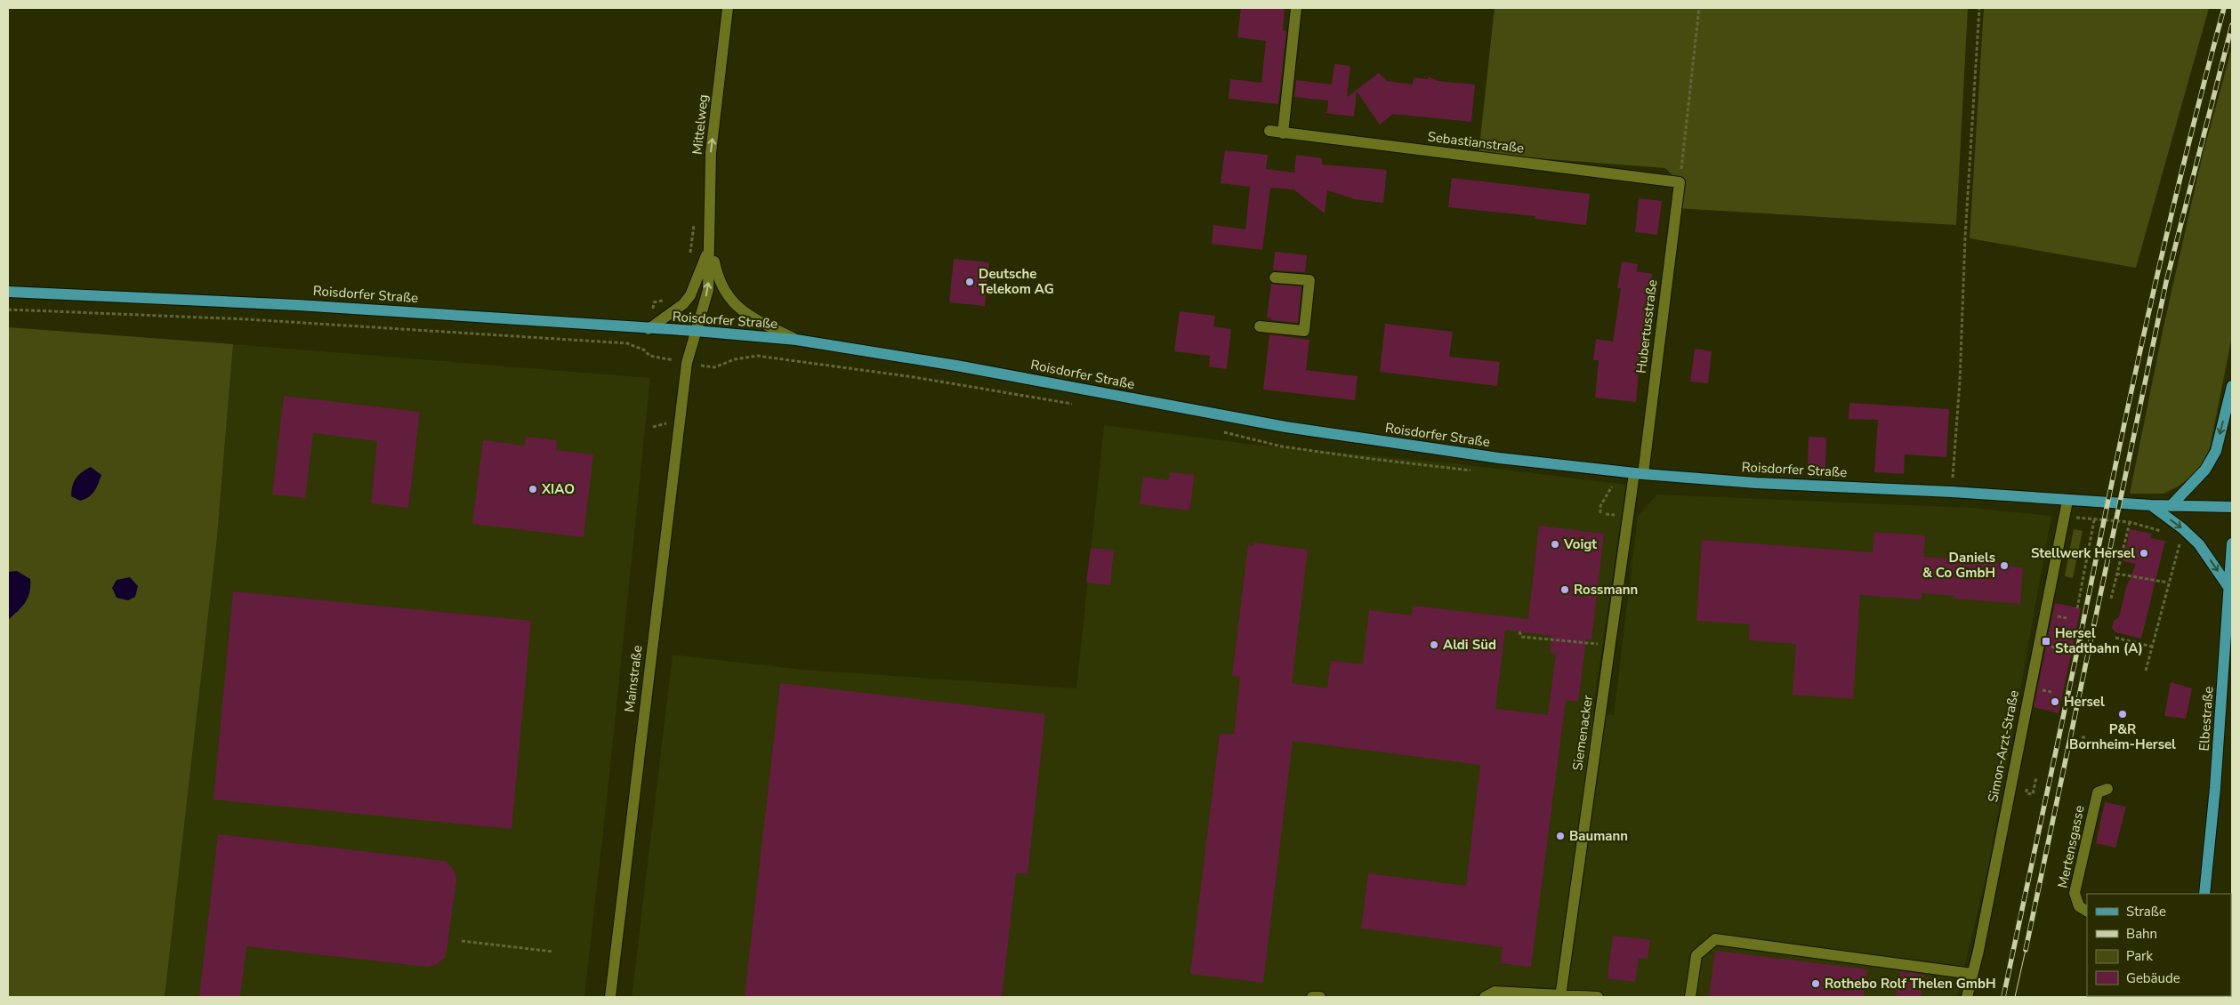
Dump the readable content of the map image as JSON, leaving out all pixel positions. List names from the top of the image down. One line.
{"streets":{"main road":["Roisdorfer Straße","Elbestraße"],"street":["Mittelweg","Sebastianstraße","Hubertusstraße","Mainstraße","Siemenacker","Simon-Arzt-Straße","Mertensgasse"]},"crossings":[["Mittelweg","Roisdorfer Straße"],["Mittelweg","Mainstraße"],["Sebastianstraße","Hubertusstraße"],["Roisdorfer Straße","Hubertusstraße"],["Roisdorfer Straße","Siemenacker"],["Roisdorfer Straße","Simon-Arzt-Straße"],["Hubertusstraße","Siemenacker"]],"one_way":["Mittelweg"],"places":{"other":["Deutsche Telekom AG","XIAO","Voigt","Stellwerk Hersel","Daniels & Co GmbH","Rossmann","Aldi Süd","Hersel","P&R Bornheim-Hersel","Baumann","Rothebo Rolf Thelen GmbH"],"transit":["Hersel Stadtbahn (A)"]},"legend":["Straße","Bahn","Park","Gebäude"]}
